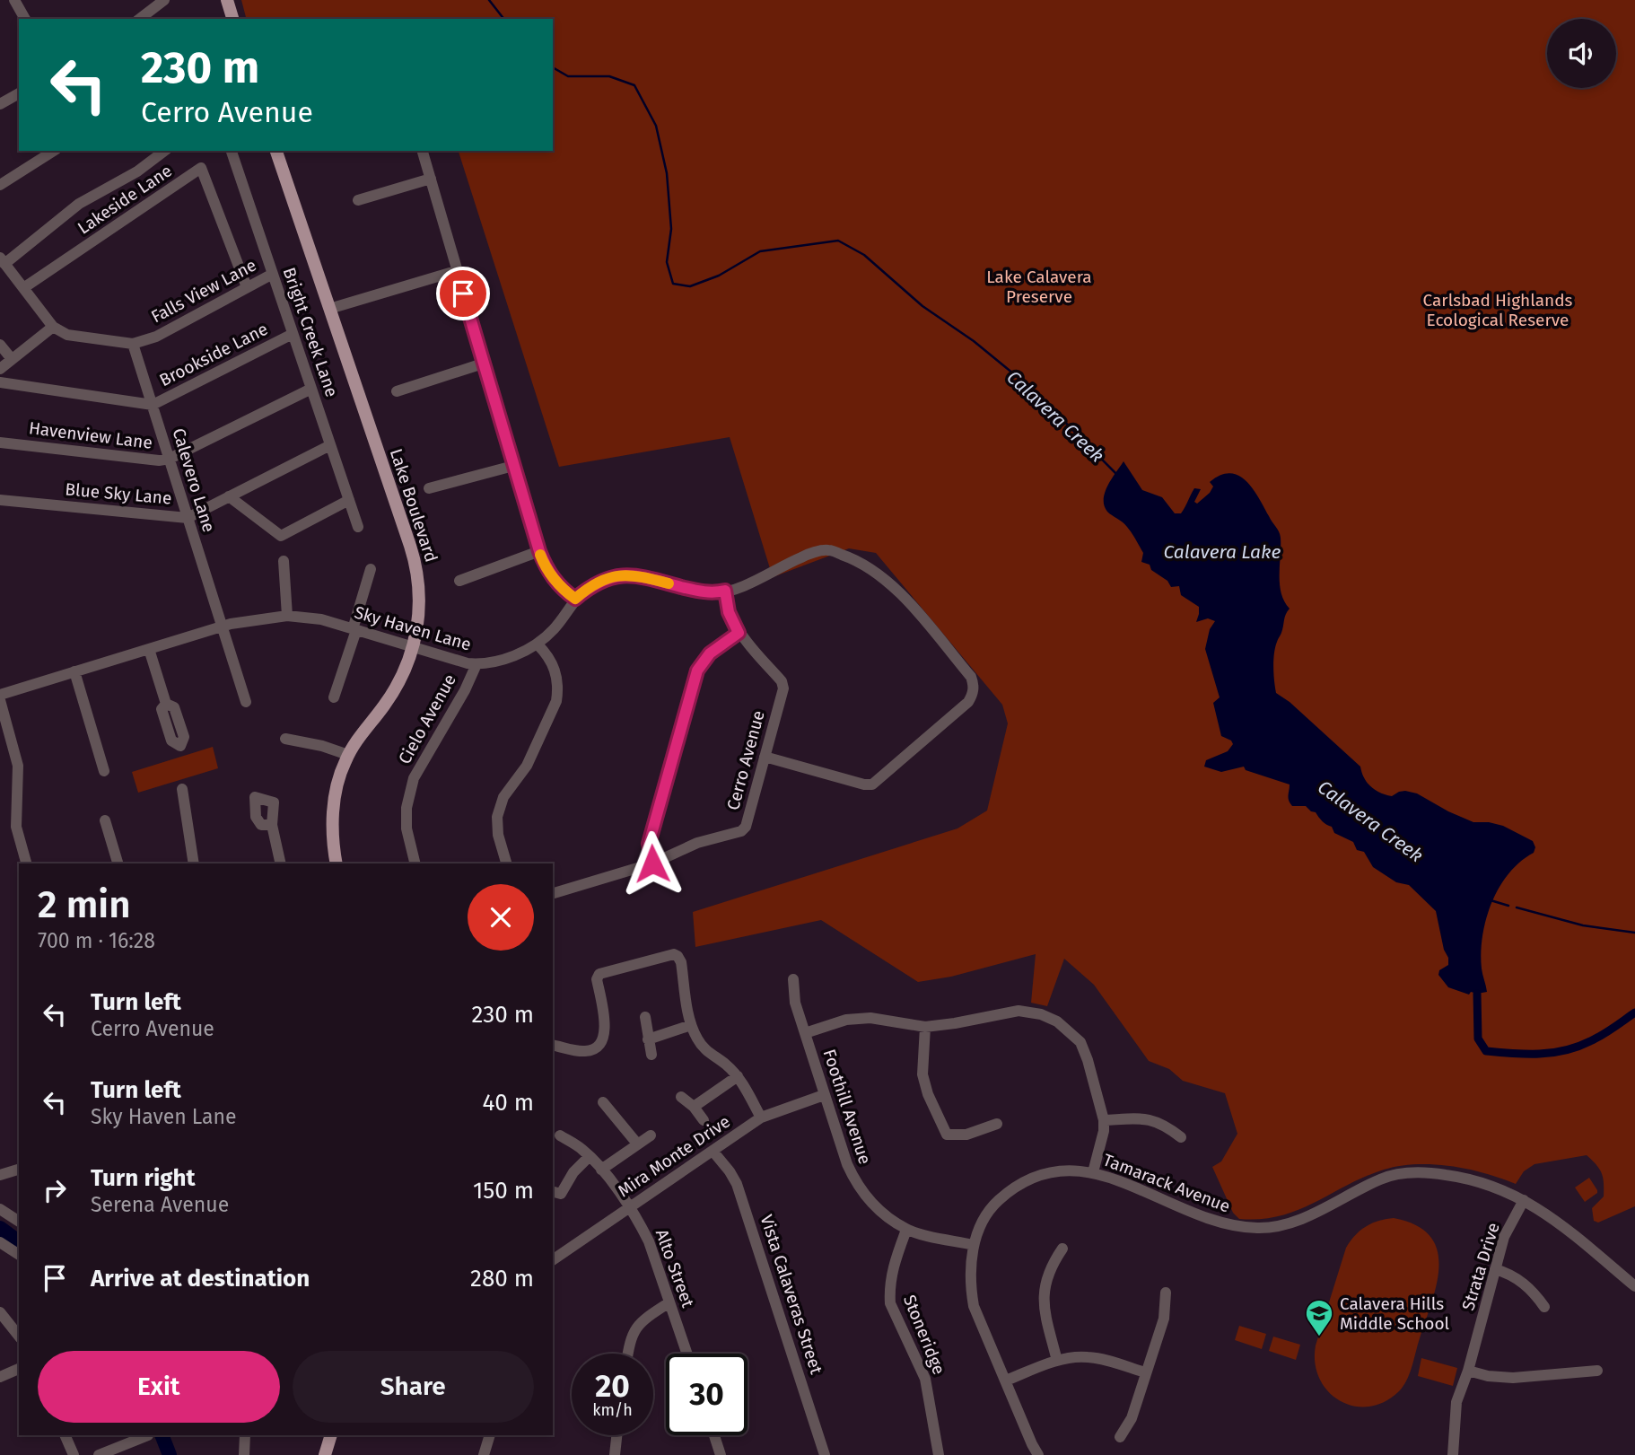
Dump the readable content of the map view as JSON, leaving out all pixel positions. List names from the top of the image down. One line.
{"streets":{"main road":["Lake Boulevard"],"street":["Lakeside Lane","Falls View Lane","Bright Creek Lane","Brookside Lane","Havenview Lane","Calevero Lane","Blue Sky Lane","Sky Haven Lane","Cielo Avenue","Cerro Avenue","Foothill Avenue","Mira Monte Drive","Tamarack Avenue","Strata Drive","Alto Street","Vista Calaveras Street","Stoneridge"]},"crossings":[["Lakeside Lane","Falls View Lane"],["Falls View Lane","Bright Creek Lane"],["Falls View Lane","Calevero Lane"],["Bright Creek Lane","Brookside Lane"],["Bright Creek Lane","Havenview Lane"],["Bright Creek Lane","Blue Sky Lane"],["Brookside Lane","Calevero Lane"],["Havenview Lane","Calevero Lane"],["Calevero Lane","Blue Sky Lane"],["Calevero Lane","Sky Haven Lane"],["Lake Boulevard","Sky Haven Lane"],["Sky Haven Lane","Cielo Avenue"],["Sky Haven Lane","Cerro Avenue"],["Foothill Avenue","Mira Monte Drive"],["Foothill Avenue","Tamarack Avenue"],["Foothill Avenue","Stoneridge"],["Mira Monte Drive","Alto Street"],["Mira Monte Drive","Vista Calaveras Street"],["Tamarack Avenue","Strata Drive"]],"water":["Calavera Creek","Calavera Lake"],"parks":["Lake Calavera Preserve","Carlsbad Highlands Ecological Reserve"],"places":{"school or university":["Calavera Hills Middle School"]},"page":{"turn":["230 m","Cerro Avenue"],"heading":["2 min","700 m · 16:28"],"list":[{"name":"Turn left","note":"Cerro Avenue","value":"230 m"},{"name":"Turn left","note":"Sky Haven Lane","value":"40 m"},{"name":"Turn right","note":"Serena Avenue","value":"150 m"},{"name":"Arrive at destination","value":"280 m"}],"buttons":["Exit","Share"],"speed":"20 km/h","limit":"30"}}
